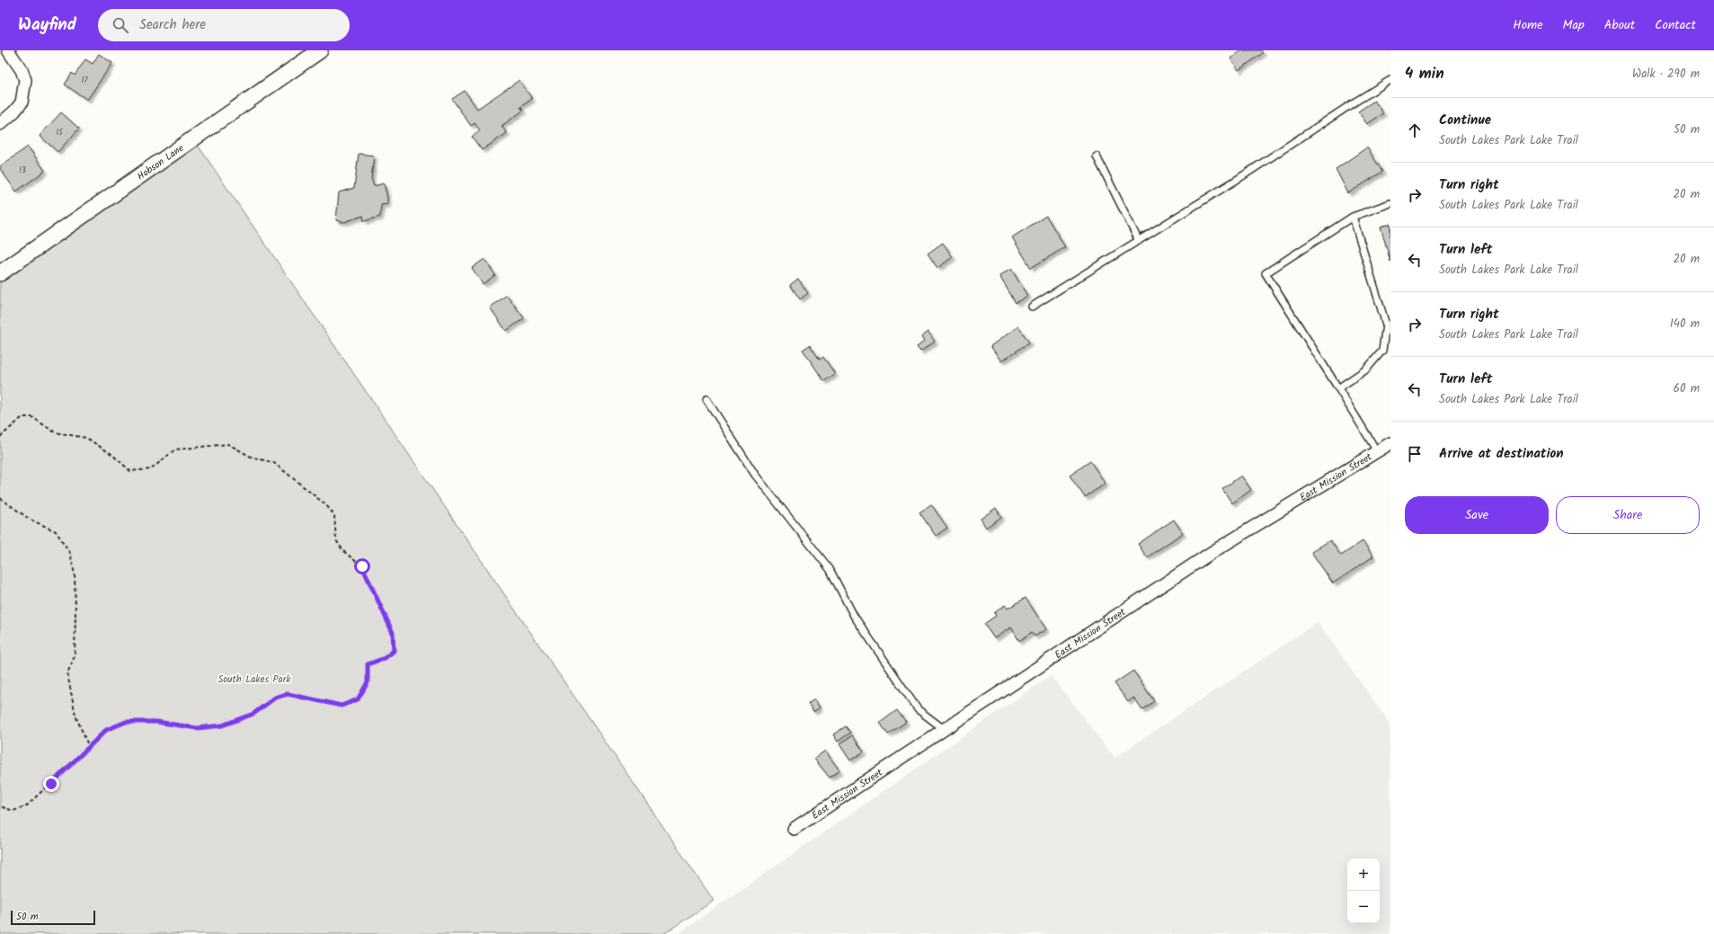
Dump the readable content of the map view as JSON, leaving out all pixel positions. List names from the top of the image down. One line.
{"streets":{"street":["Hobson Lane","East Mission Street"]},"parks":["South Lakes Park"],"house_numbers":["17","15","13"],"scale_bar":"50 m","page":{"header":"Wayfind","search":"Search here","nav":["Home","Map","About","Contact"],"heading":["4 min","Walk · 290 m"],"list":[["Continue","South Lakes Park Lake Trail","50 m"],["Turn right","South Lakes Park Lake Trail","20 m"],["Turn left","South Lakes Park Lake Trail","20 m"],["Turn right","South Lakes Park Lake Trail","140 m"],["Turn left","South Lakes Park Lake Trail","60 m"],"Arrive at destination"],"buttons":["Save","Share"],"map_buttons":["+","−"],"scale":"50 m"}}
